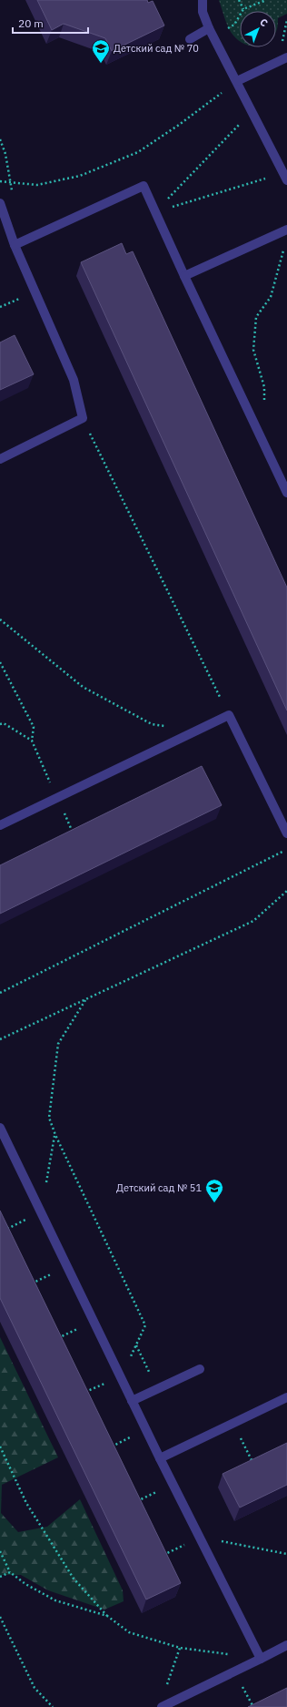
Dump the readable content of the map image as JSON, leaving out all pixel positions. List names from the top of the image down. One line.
{"places":{"school or university":["Детский сад № 70","Детский сад № 51"]},"scale_bar":"20 m","north":"top right"}
